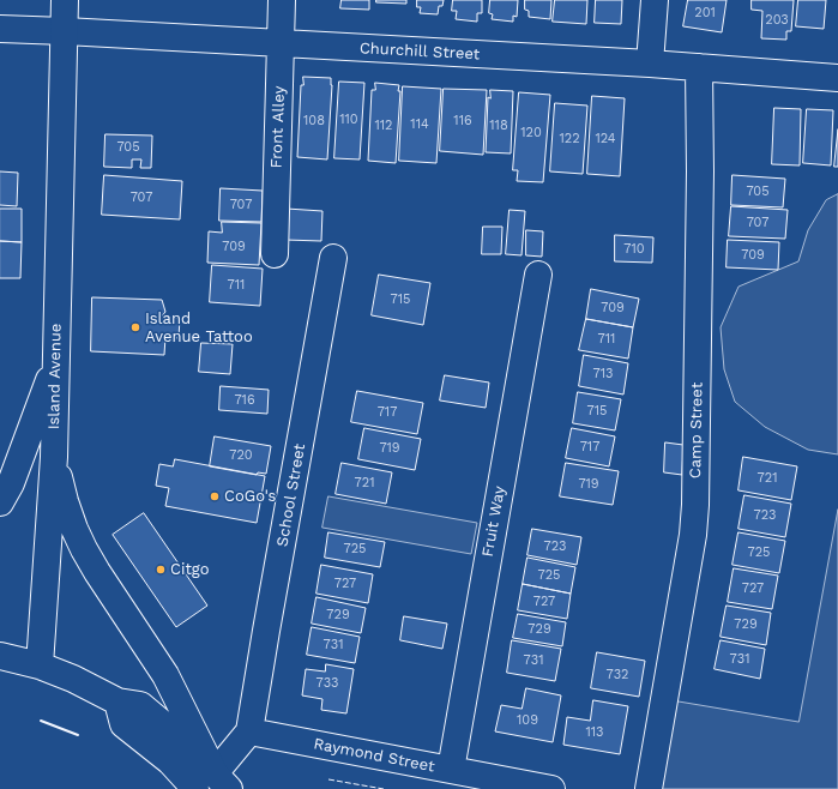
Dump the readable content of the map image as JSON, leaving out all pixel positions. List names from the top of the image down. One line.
{"streets":{"street":["Churchill Street","Front Alley","Island Avenue","Camp Street","School Street","Fruit Way","Raymond Street"]},"crossings":[["Churchill Street","Front Alley"],["Churchill Street","Island Avenue"],["Churchill Street","Camp Street"],["School Street","Raymond Street"],["Fruit Way","Raymond Street"]],"places":["Island Avenue Tattoo","CoGo's","Citgo"],"house_numbers":["201","203","110","108","116","114","112","118","120","122","124","705","705","707","707","707","709","710","709","711","715","709","711","713","716","715","717","717","719","720","721","721","719","723","723","725","725","725","727","727","727","729","729","729","731","731","731","732","733","109","113"]}
